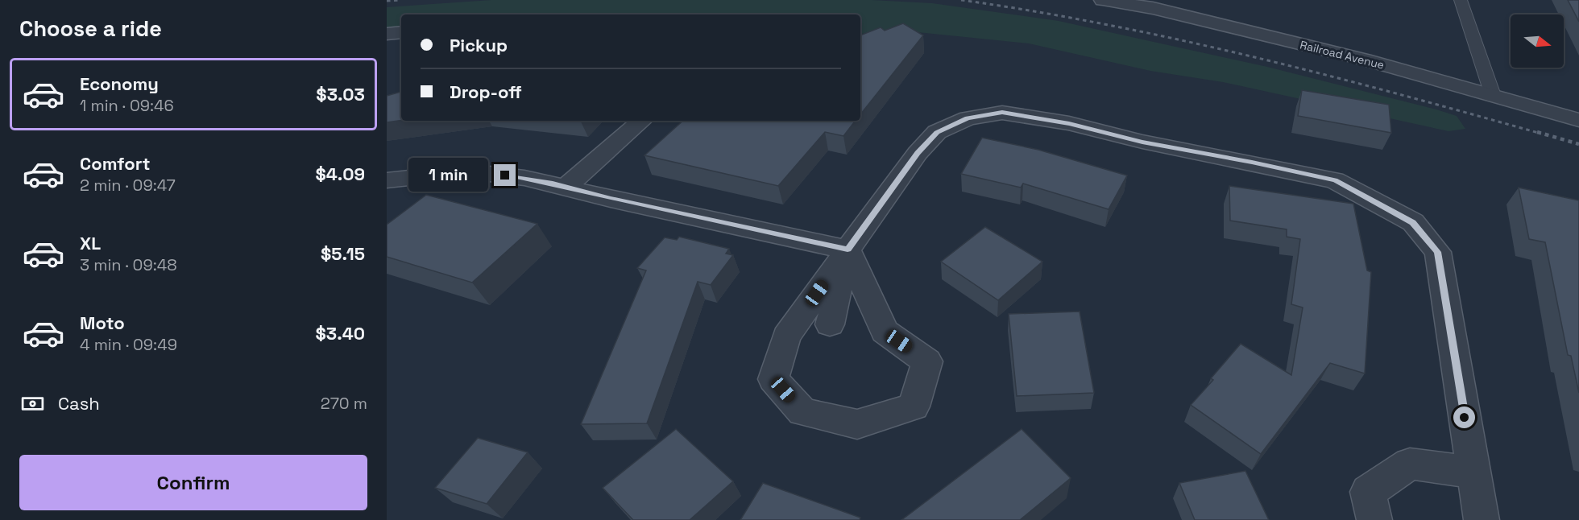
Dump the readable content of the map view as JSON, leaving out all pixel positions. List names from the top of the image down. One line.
{"streets":{"street":["Railroad Avenue"]},"north":"right","page":{"heading":"Choose a ride","banner":["Pickup","Drop-off"],"list":[{"name":"Economy","note":"1 min · 09:46","value":"$3.03"},{"name":"Comfort","note":"2 min · 09:47","value":"$4.09"},{"name":"XL","note":"3 min · 09:48","value":"$5.15"},{"name":"Moto","note":"4 min · 09:49","value":"$3.40"}],"bubble":"1 min","pay":["Cash","270 m"],"buttons":"Confirm"}}
